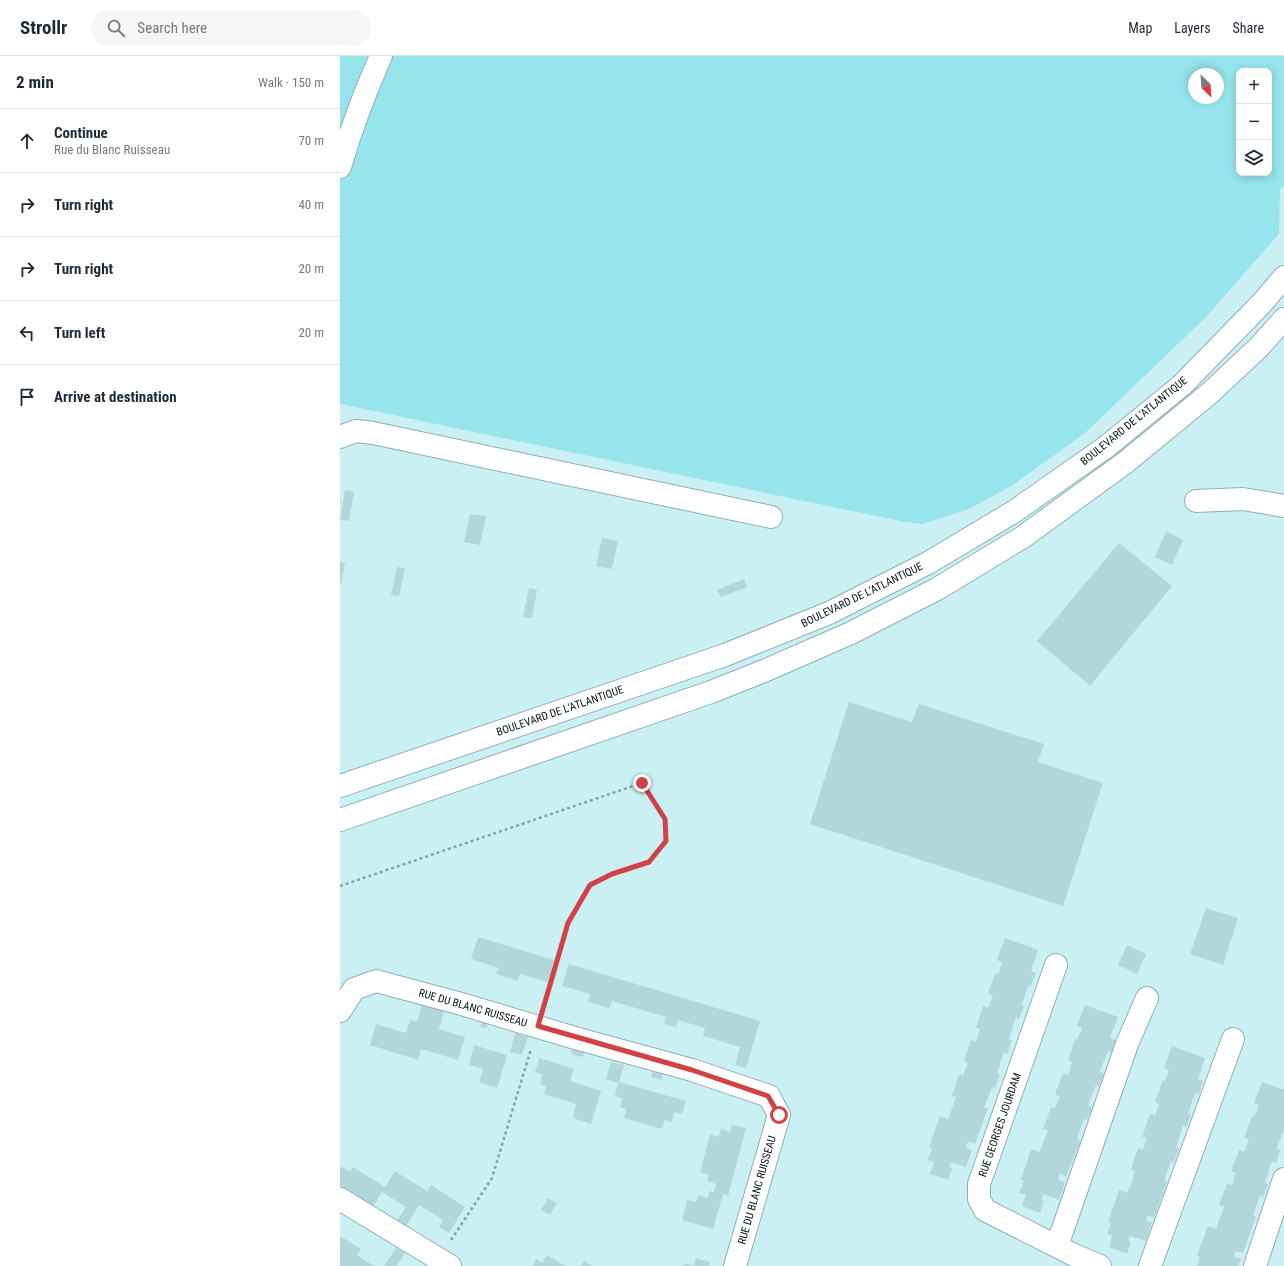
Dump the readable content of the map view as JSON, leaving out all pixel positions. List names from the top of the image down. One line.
{"streets":{"main road":["BOULEVARD DE L'ATLANTIQUE","RUE DU BLANC RUISSEAU","RUE GEORGES JOURDAM"]},"north":"bottom right","page":{"header":"Strollr","search":"Search here","nav":["Map","Layers","Share"],"heading":["2 min","Walk · 150 m"],"map_buttons":["+","−"],"list":[["Continue","Rue du Blanc Ruisseau","70 m"],["Turn right","40 m"],["Turn right","20 m"],["Turn left","20 m"],"Arrive at destination"]}}
